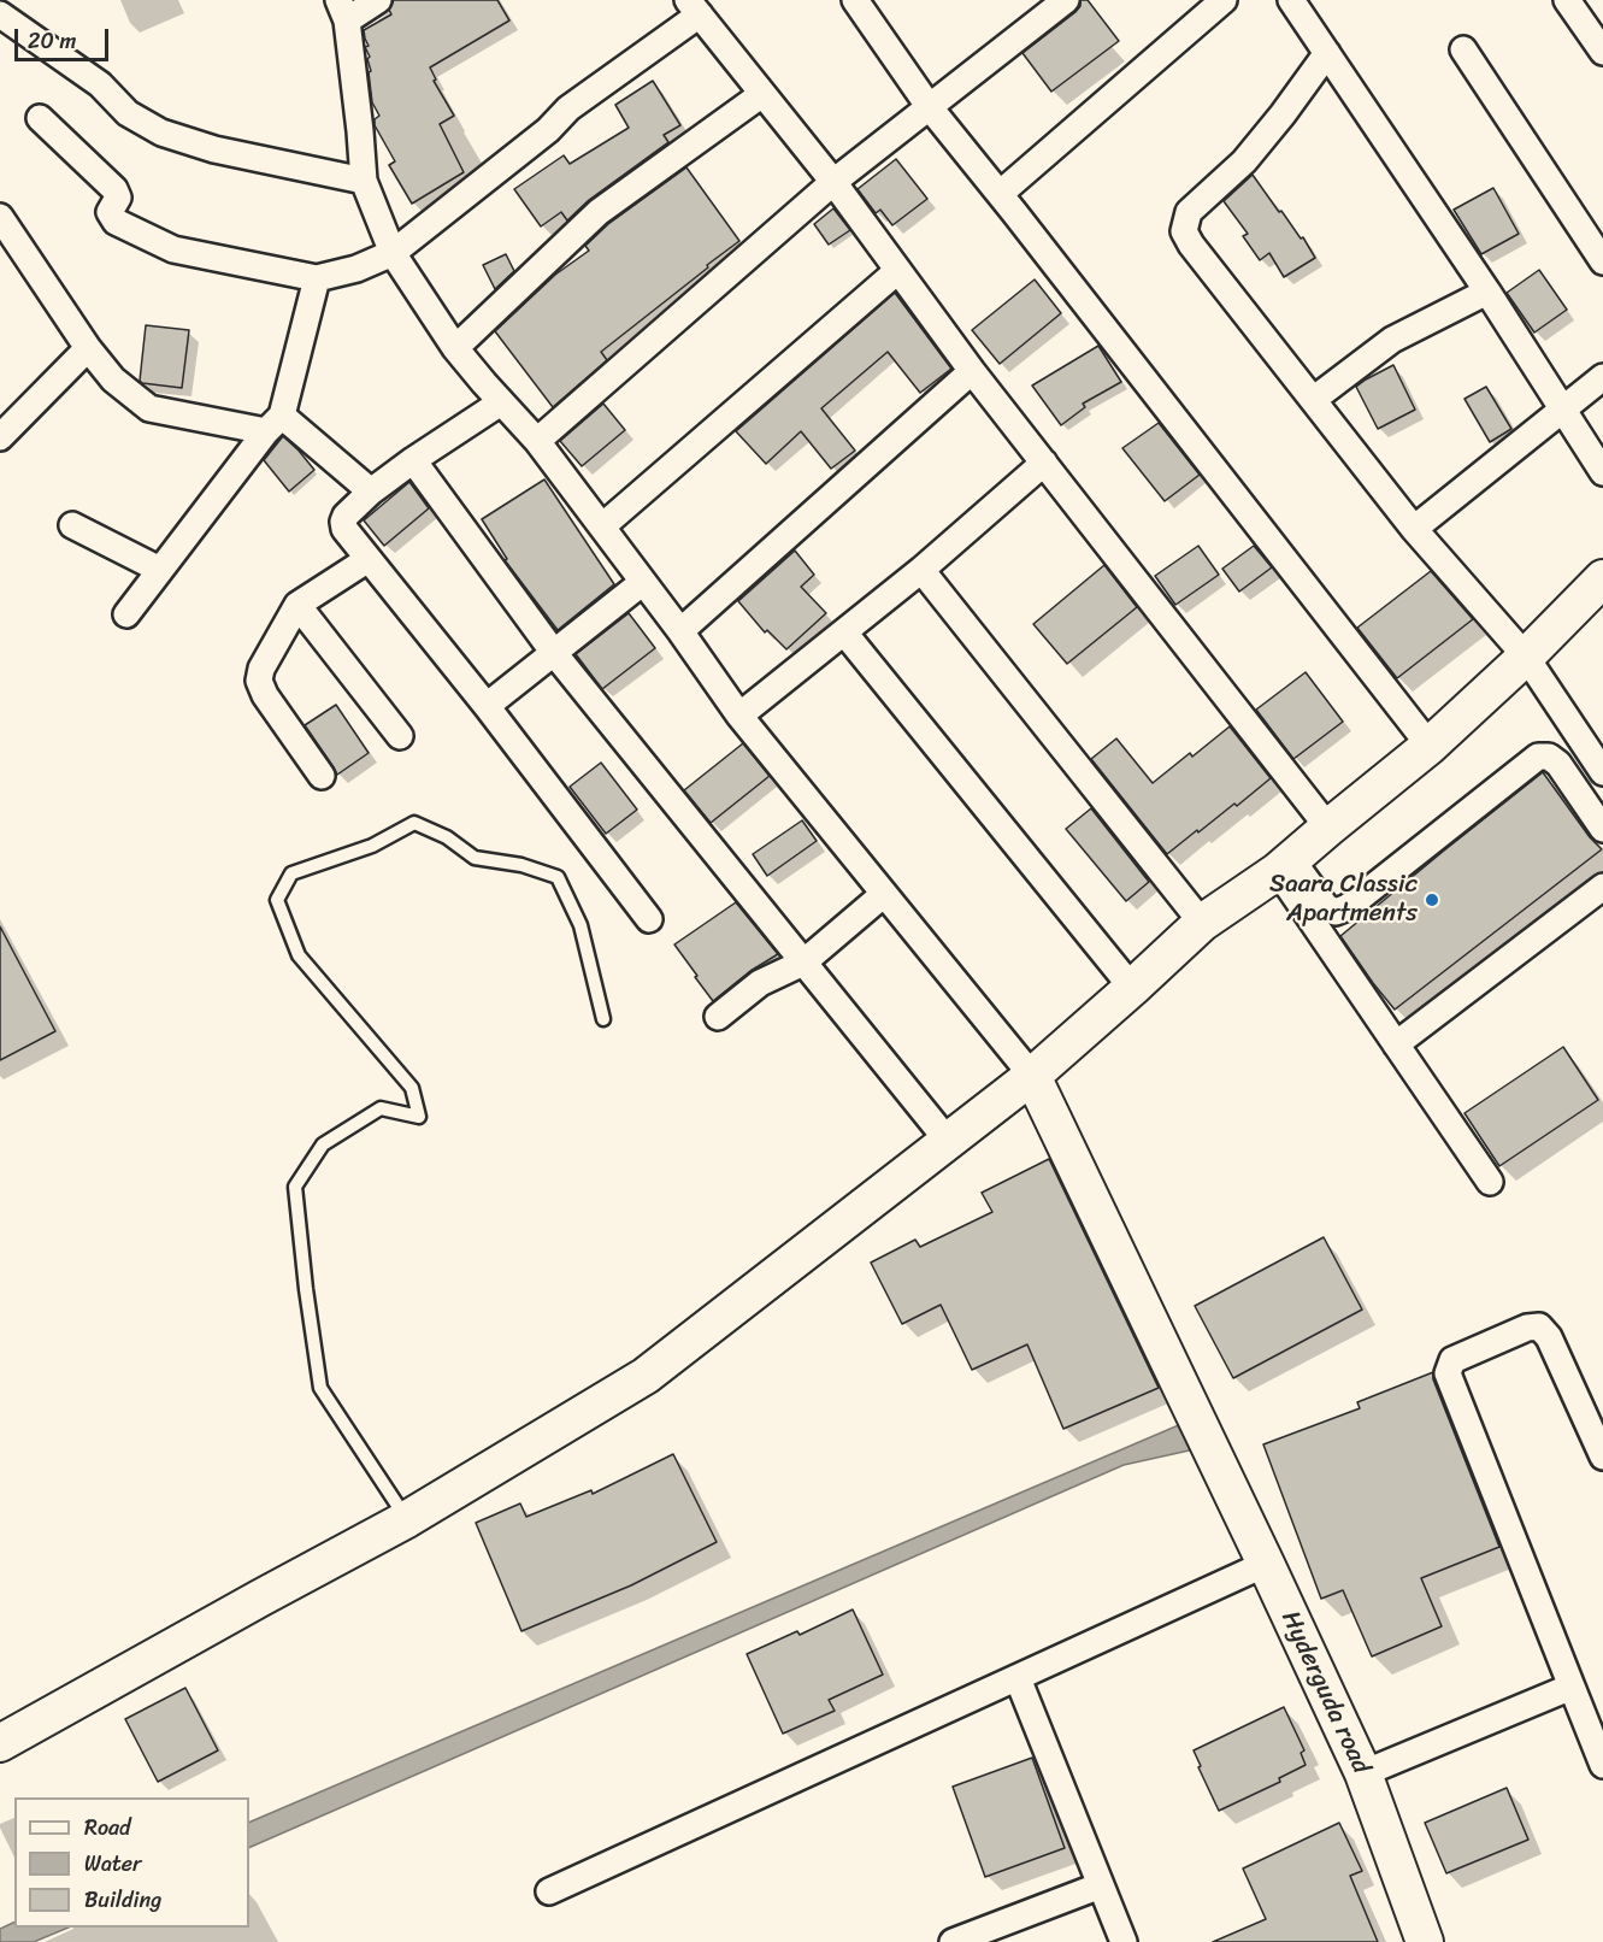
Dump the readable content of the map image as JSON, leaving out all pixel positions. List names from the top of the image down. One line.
{"streets":{"main road":["Hyderguda road"]},"places":["Saara Classic Apartments"],"legend":["Road","Water","Building"],"scale_bar":"20 m"}
